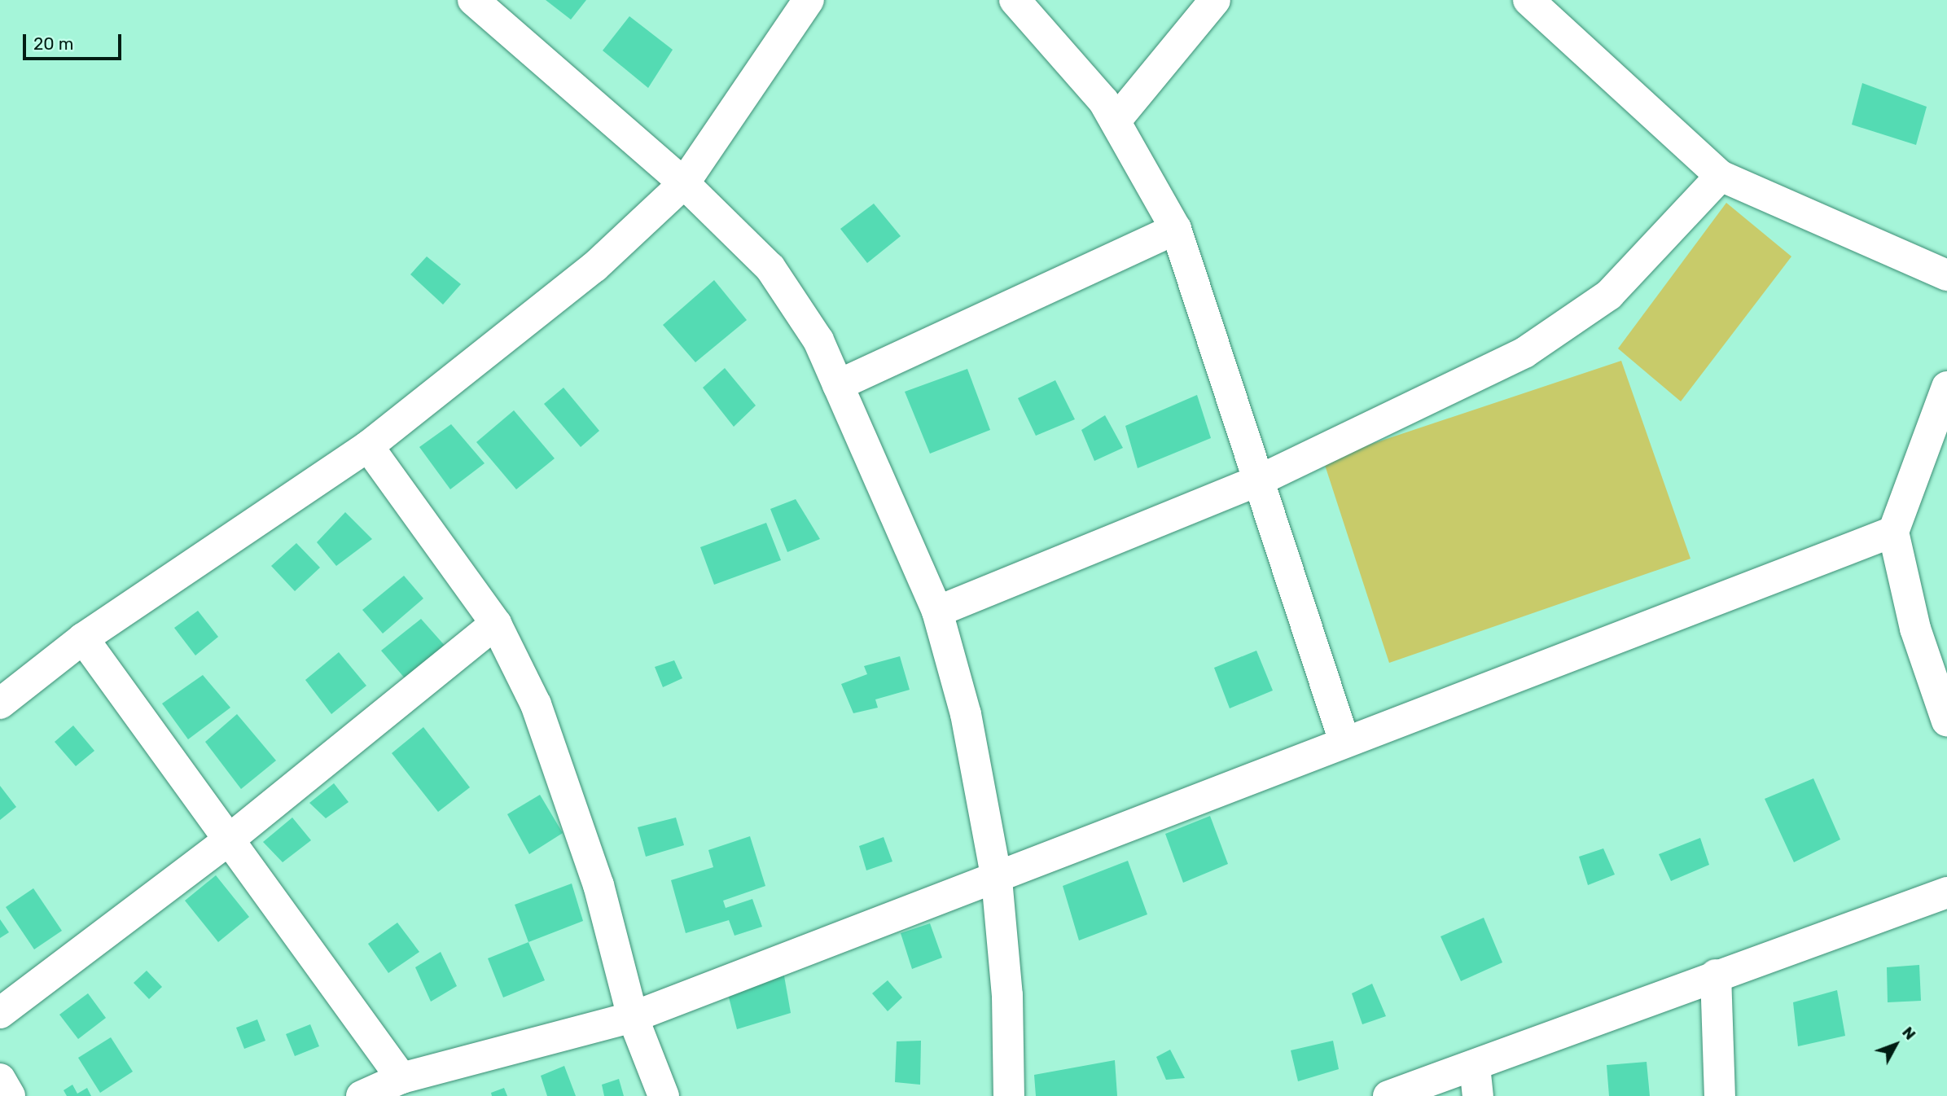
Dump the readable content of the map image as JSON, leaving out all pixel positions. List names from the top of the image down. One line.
{"scale_bar":"20 m","north":"top right"}
